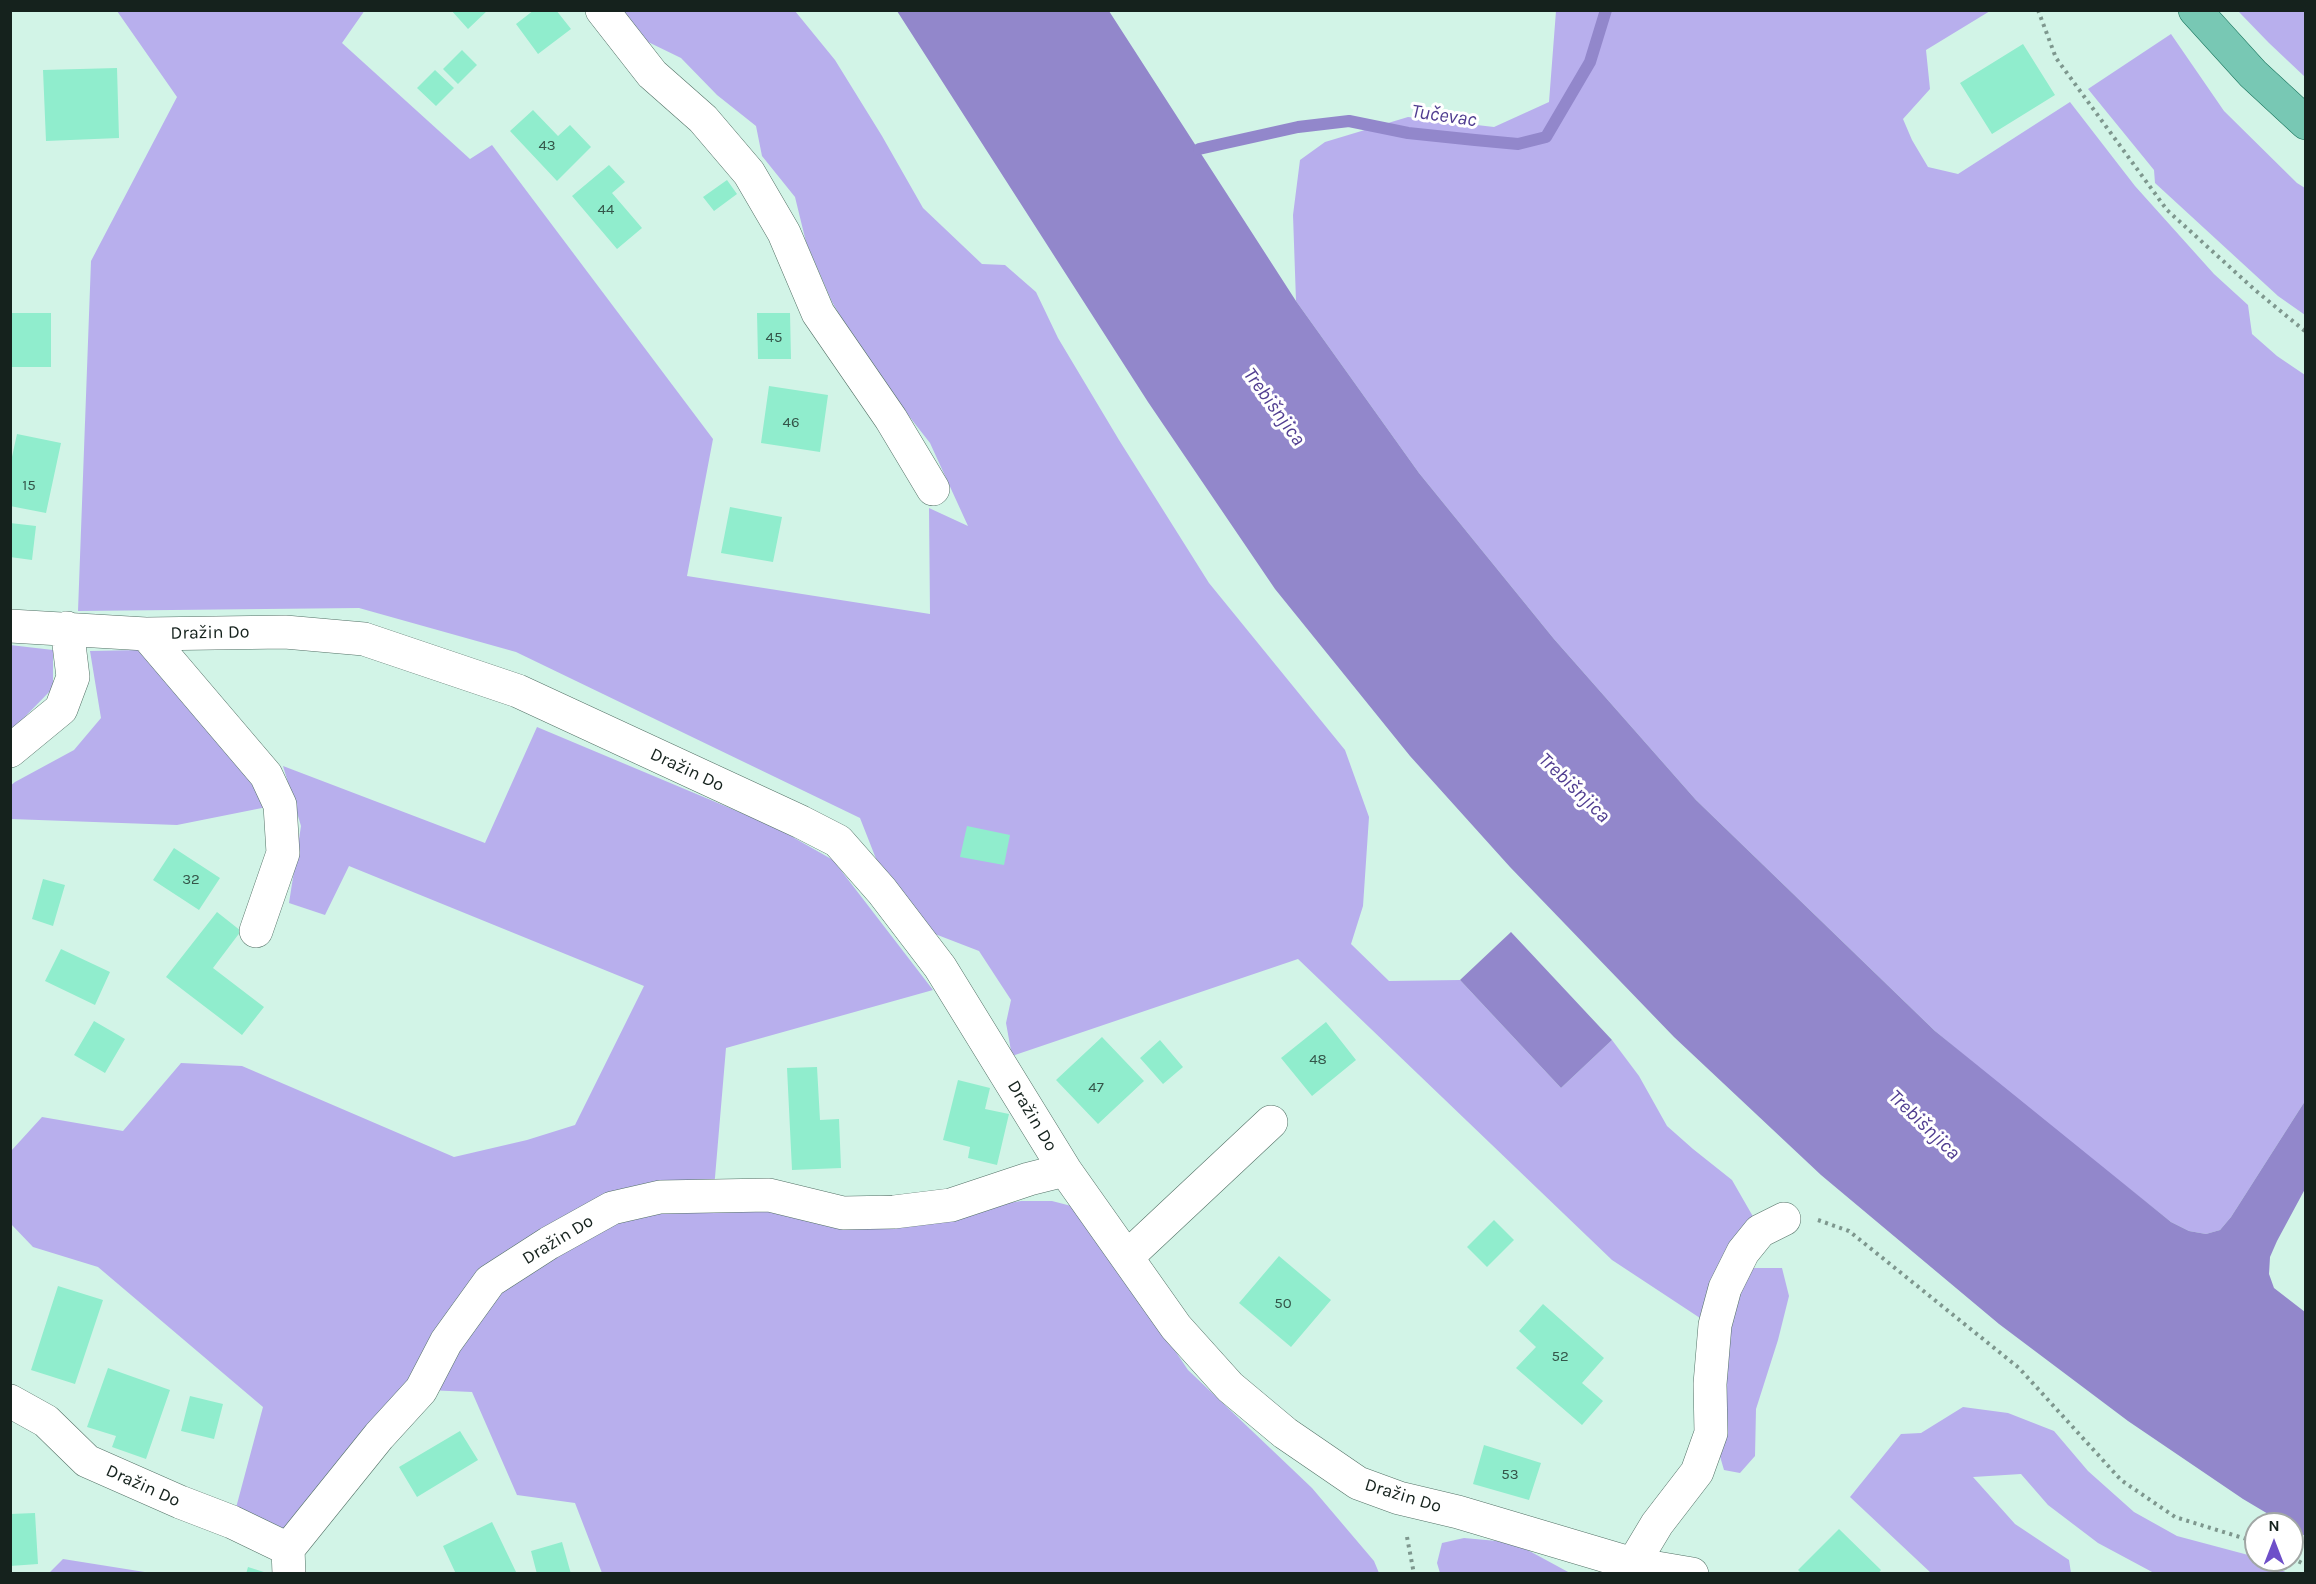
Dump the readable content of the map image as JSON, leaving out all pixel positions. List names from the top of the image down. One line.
{"streets":{"street":["Dražin Do"]},"water":["Tučevac","Trebišnjica"],"house_numbers":["43","44","45","46","15","32","48","47","50","52","53"],"north":"top"}
